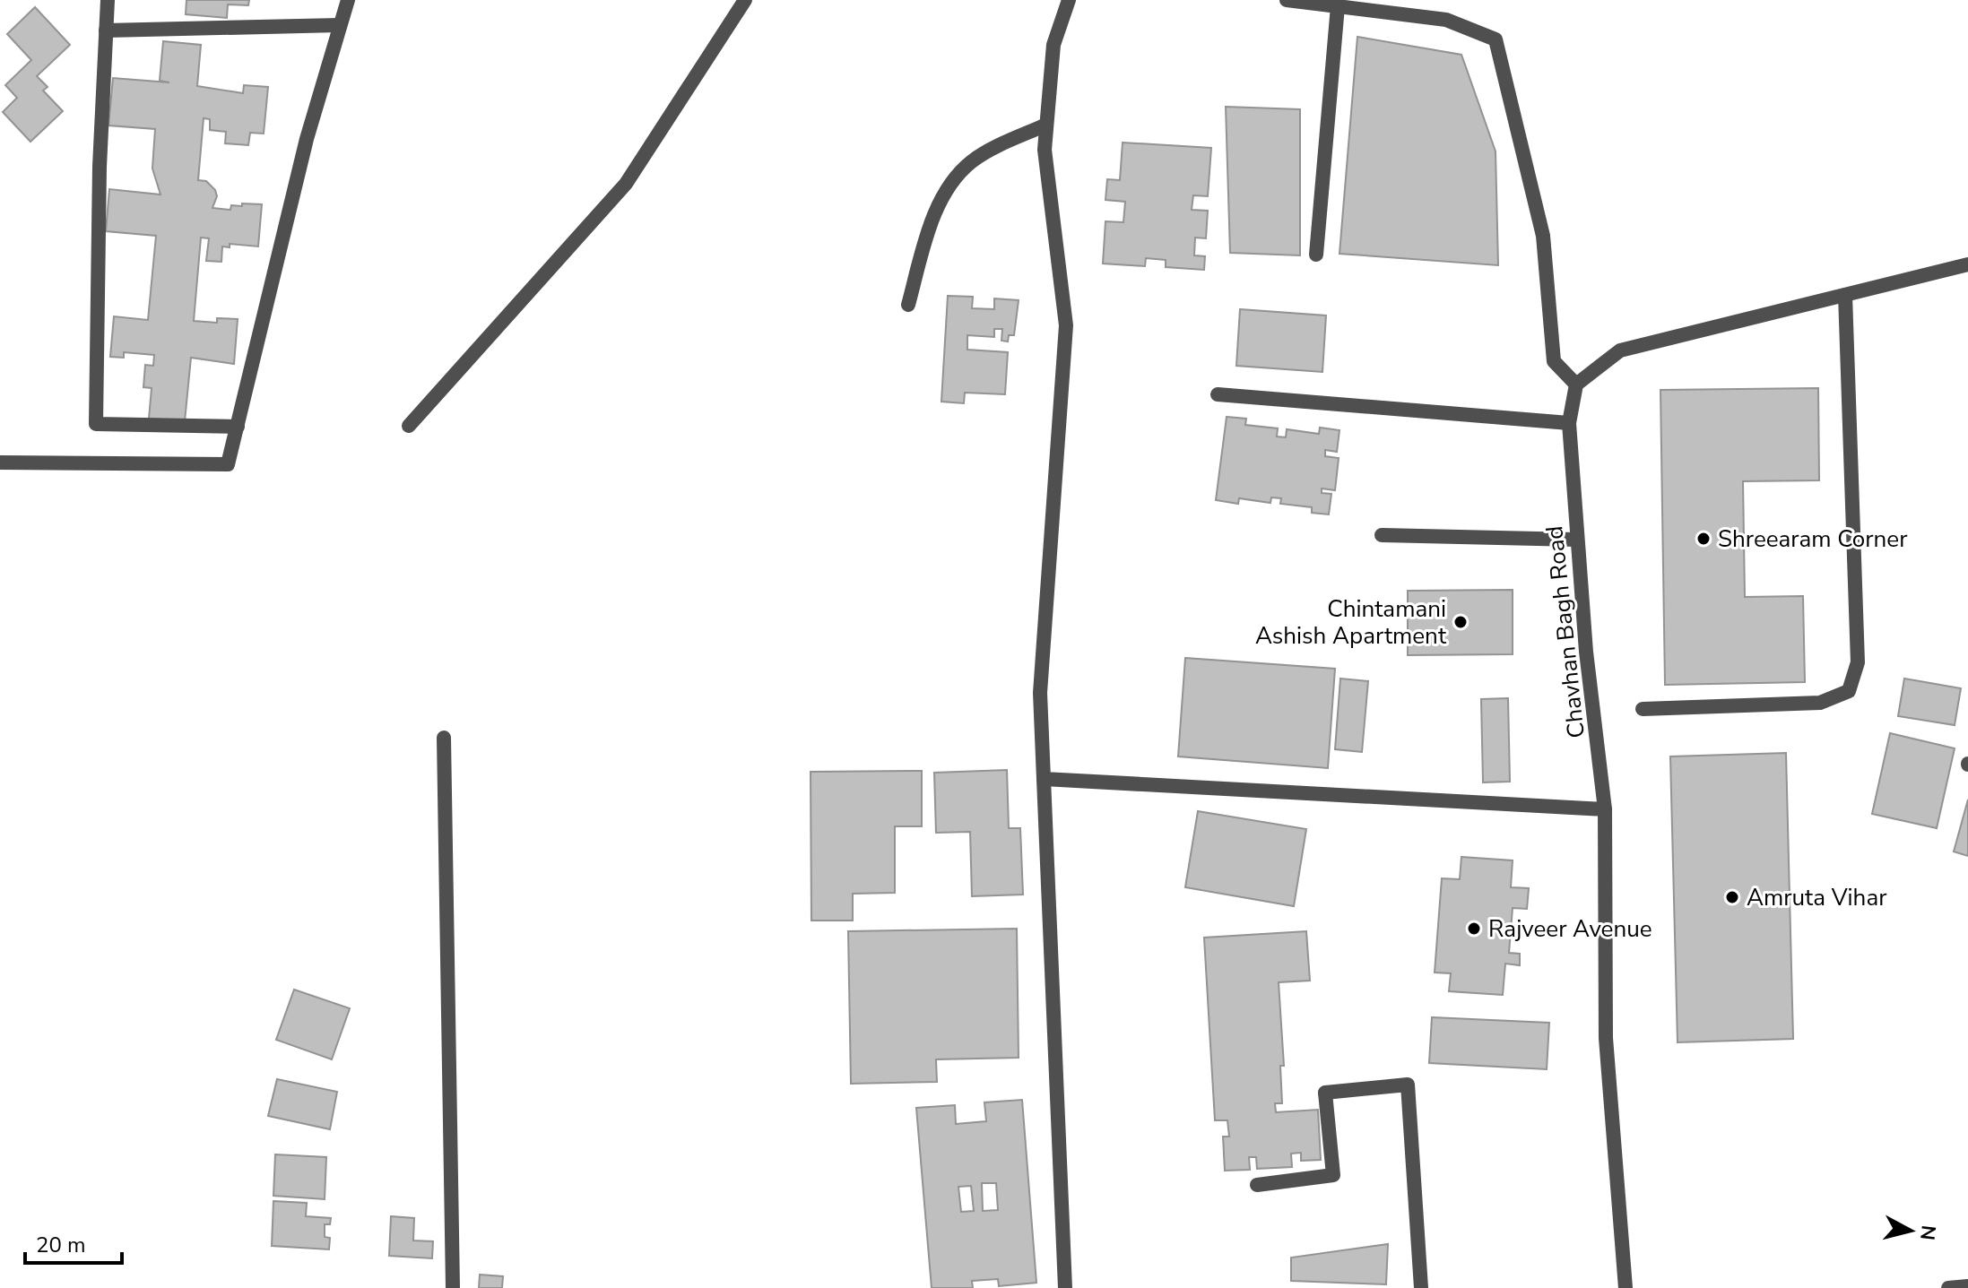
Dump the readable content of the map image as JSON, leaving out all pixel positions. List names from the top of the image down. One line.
{"streets":{"street":["Chavhan Bagh Road"]},"places":["Shreearam Corner","Chintamani Ashish Apartment","Amruta Vihar","Rajveer Avenue"],"scale_bar":"20 m","north":"right"}
